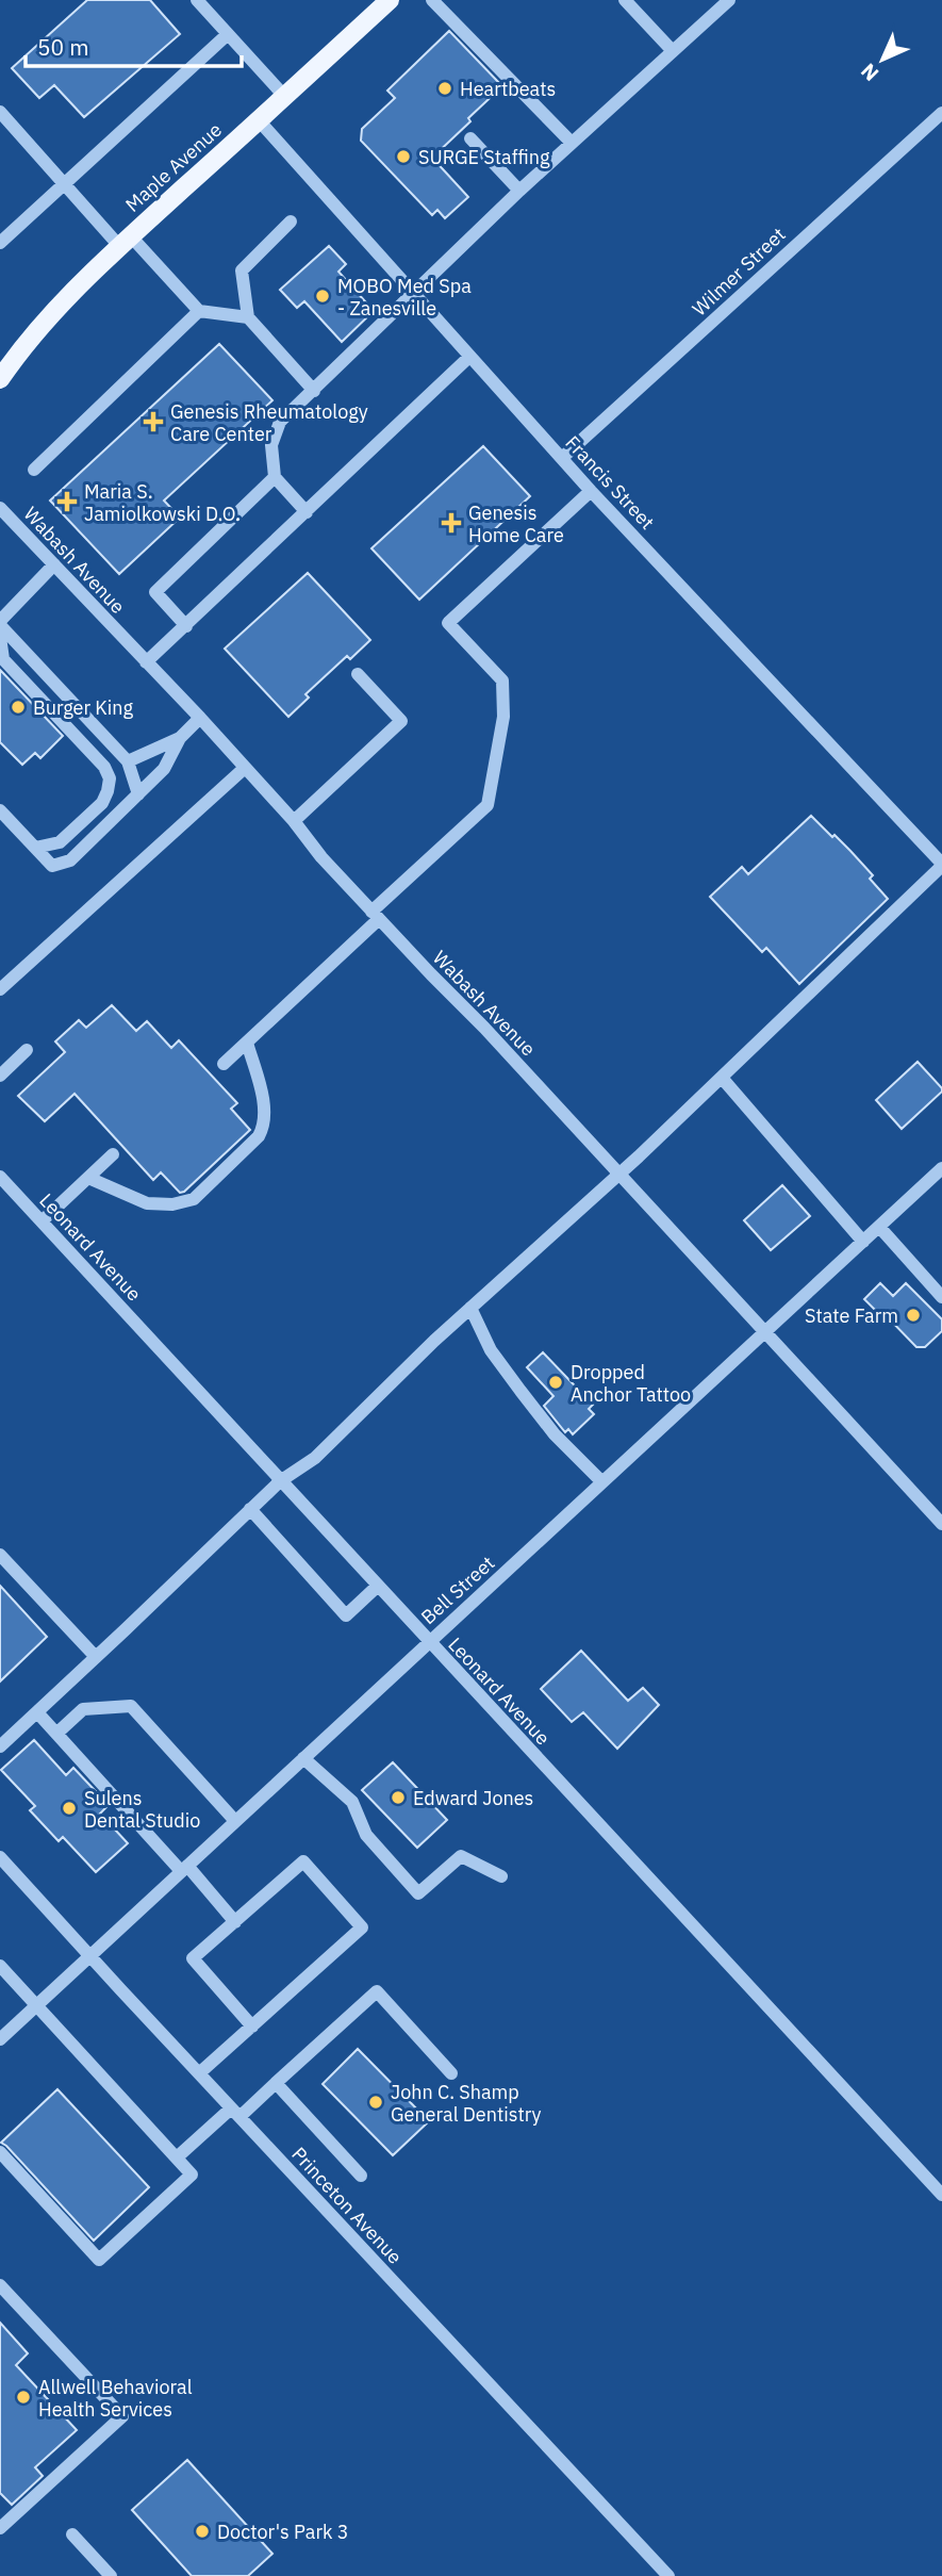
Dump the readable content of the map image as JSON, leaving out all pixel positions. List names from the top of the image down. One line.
{"streets":{"main road":["Maple Avenue"],"street":["Wilmer Street","Francis Street","Wabash Avenue","Leonard Avenue","Bell Street","Princeton Avenue"]},"crossings":[["Maple Avenue","Francis Street"],["Wilmer Street","Francis Street"],["Wabash Avenue","Bell Street"],["Leonard Avenue","Bell Street"],["Bell Street","Princeton Avenue"]],"places":{"other":["Heartbeats","SURGE Staffing","MOBO Med Spa - Zanesville","Burger King","State Farm","Dropped Anchor Tattoo","Edward Jones","Sulens Dental Studio","John C. Shamp General Dentistry","Allwell Behavioral Health Services","Doctor's Park 3"],"health":["Genesis Rheumatology Care Center","Maria S. Jamiolkowski D.O.","Genesis Home Care"]},"scale_bar":"50 m","north":"bottom left"}
